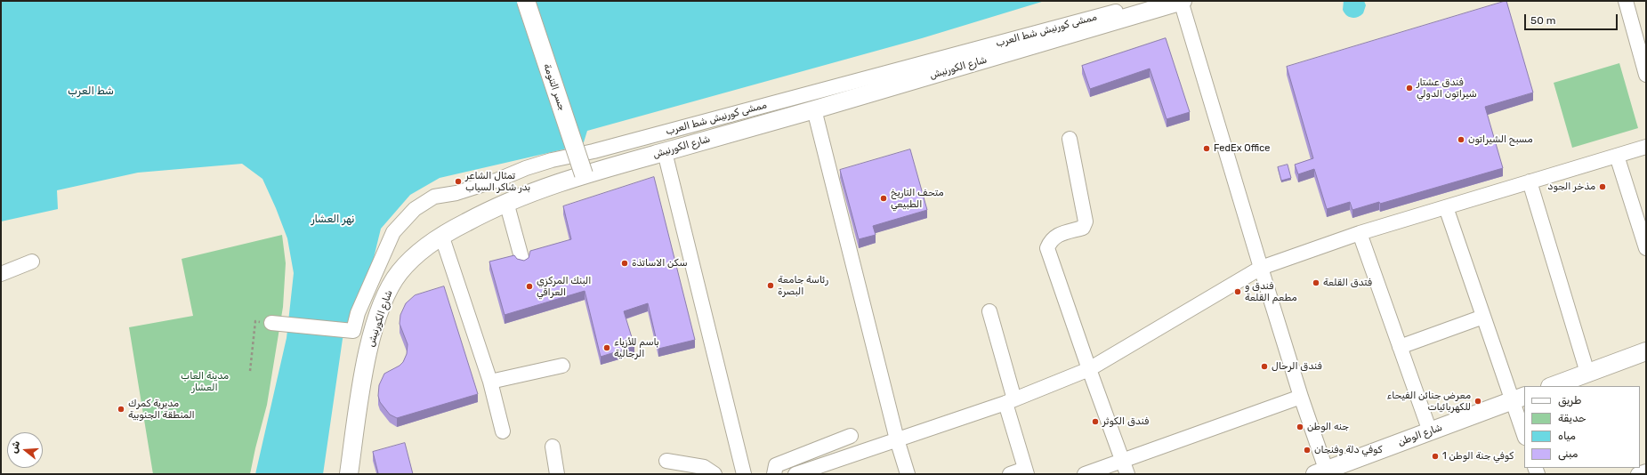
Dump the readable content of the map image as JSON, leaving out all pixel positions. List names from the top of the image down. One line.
{"streets":{"main road":["شارع الكورنيش","جسر التنومة","شارع الوطن"],"street":["ممشى كورنيش شط العرب"]},"crossings":[["شارع الكورنيش","جسر التنومة"]],"water":["شط العرب","نهر العشار"],"parks":["مدينة العاب العشار"],"places":["فندق عشتار شيراتون الدولي","مسبح الشيراتون","FedEx Office","تمثال الشاعر بدر شاكر السياب","مذخر الجود","متحف التاريخ الطبيعي","سكن الاساتذة","فتدق القلعة","رئاسة جامعة البصرة","البنك المركزي العراقي","فندق و مطعم القلعة","باسم للأزياء الرجالية","فندق الرحال","معرض جنائن الفيحاء للكهربائيات","مديرية كمرك المنطقة الجنوبية","فندق الكوثر","جنه الوطن","كوفي دلة وفنجان","كوفي جنة الوطن 1"],"legend":["طريق","حديقة","مياه","مبنى"],"scale_bar":"50 m","north":"left"}
